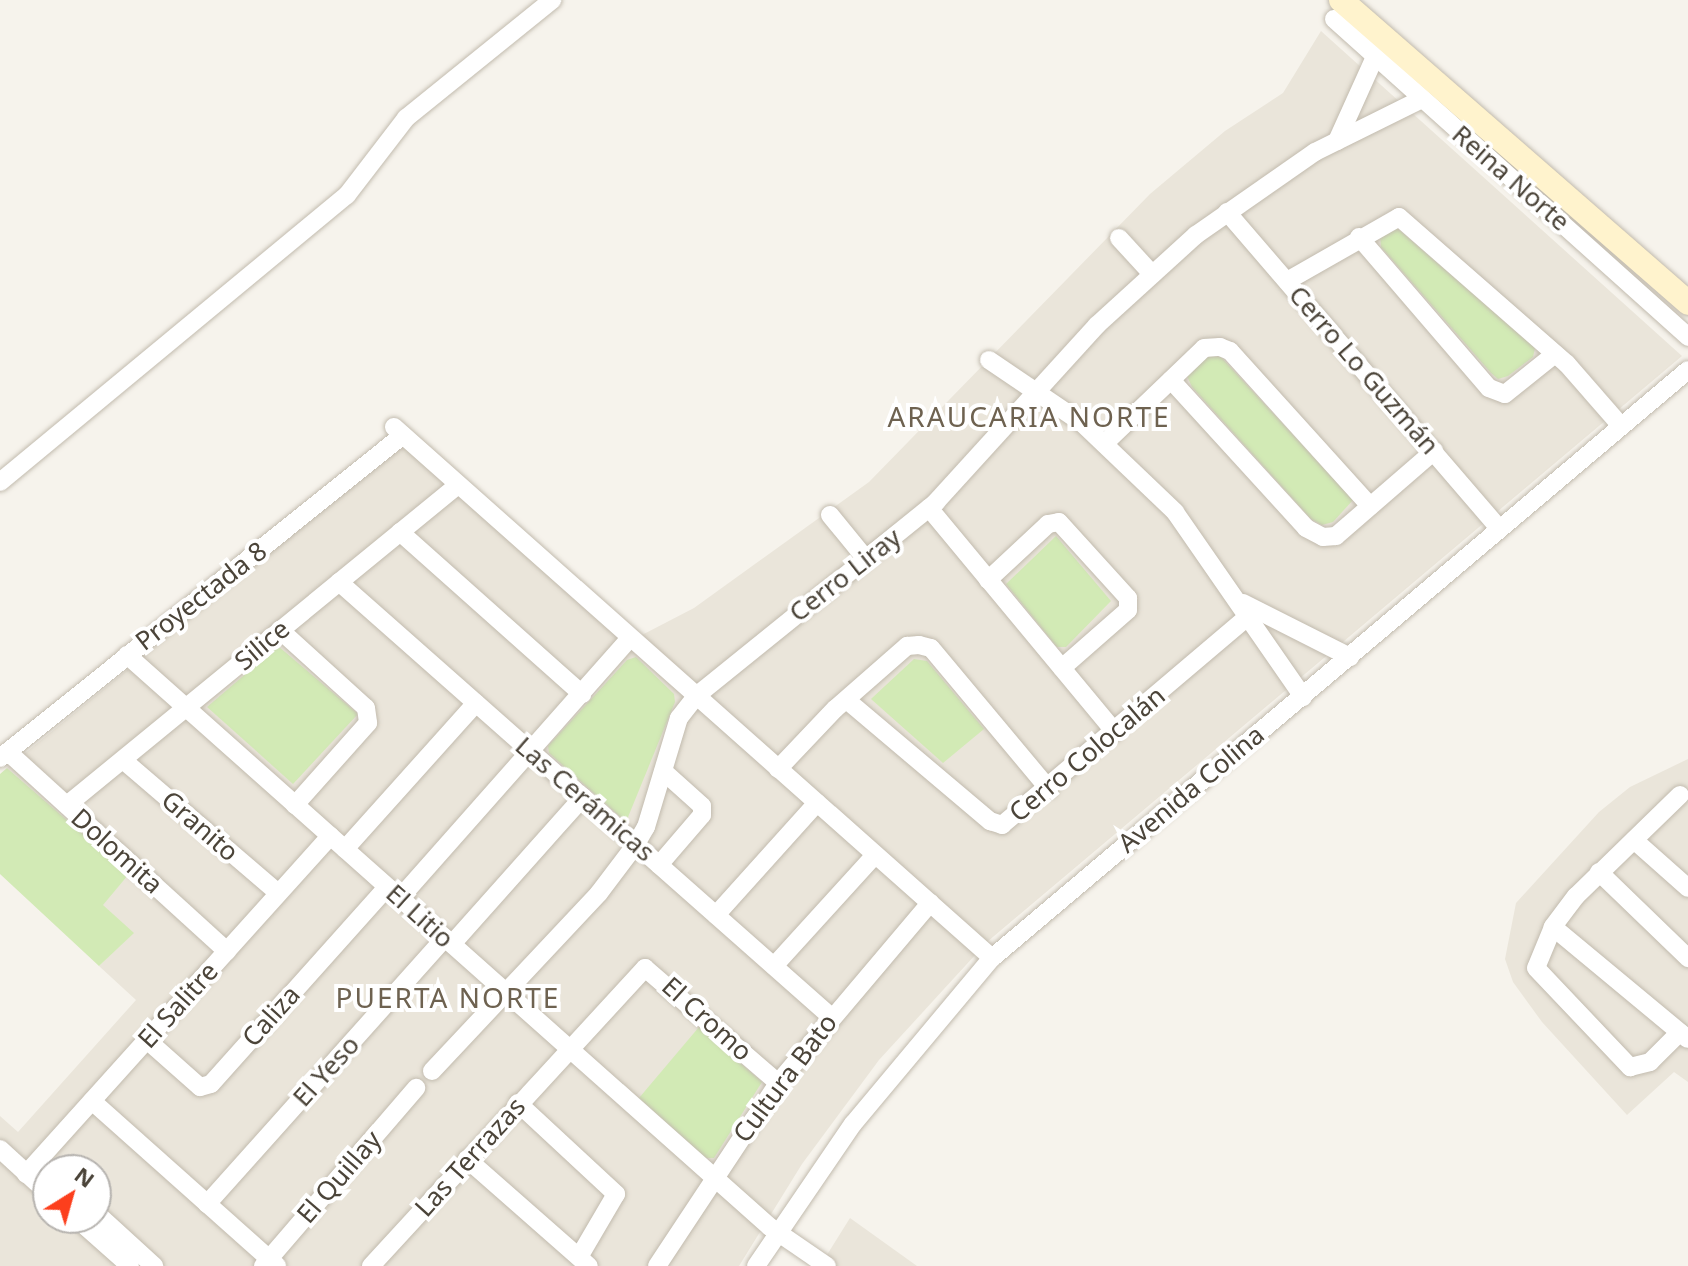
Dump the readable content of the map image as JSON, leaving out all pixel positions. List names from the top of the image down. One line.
{"streets":{"street":["Reina Norte","Cerro Lo Guzmán","Cerro Liray","Proyectada 8","Silice","Cerro Colocalán","Avenida Colina","Las Cerámicas","Granito","Dolomita","El Litio","El Salitre","Caliza","El Cromo","El Yeso","Cultura Bato","Las Terrazas","El Quillay"]},"crossings":[["Reina Norte","Cerro Liray"],["Cerro Lo Guzmán","Cerro Liray"],["Cerro Lo Guzmán","Avenida Colina"],["Cerro Liray","Las Cerámicas"],["Cerro Liray","El Litio"],["Proyectada 8","Silice"],["Proyectada 8","Dolomita"],["Proyectada 8","El Litio"],["Silice","Las Cerámicas"],["Silice","Granito"],["Silice","Dolomita"],["Silice","El Litio"],["Avenida Colina","El Litio"],["Las Cerámicas","El Yeso"],["Las Cerámicas","Cultura Bato"],["Granito","El Salitre"],["Dolomita","El Salitre"],["El Litio","El Salitre"],["El Litio","Caliza"],["El Litio","El Cromo"],["El Litio","El Yeso"],["El Litio","Cultura Bato"],["El Litio","Las Terrazas"],["El Salitre","Caliza"],["El Cromo","Cultura Bato"],["El Cromo","Las Terrazas"]],"districts":["ARAUCARIA NORTE","PUERTA NORTE"],"north":"top right"}
